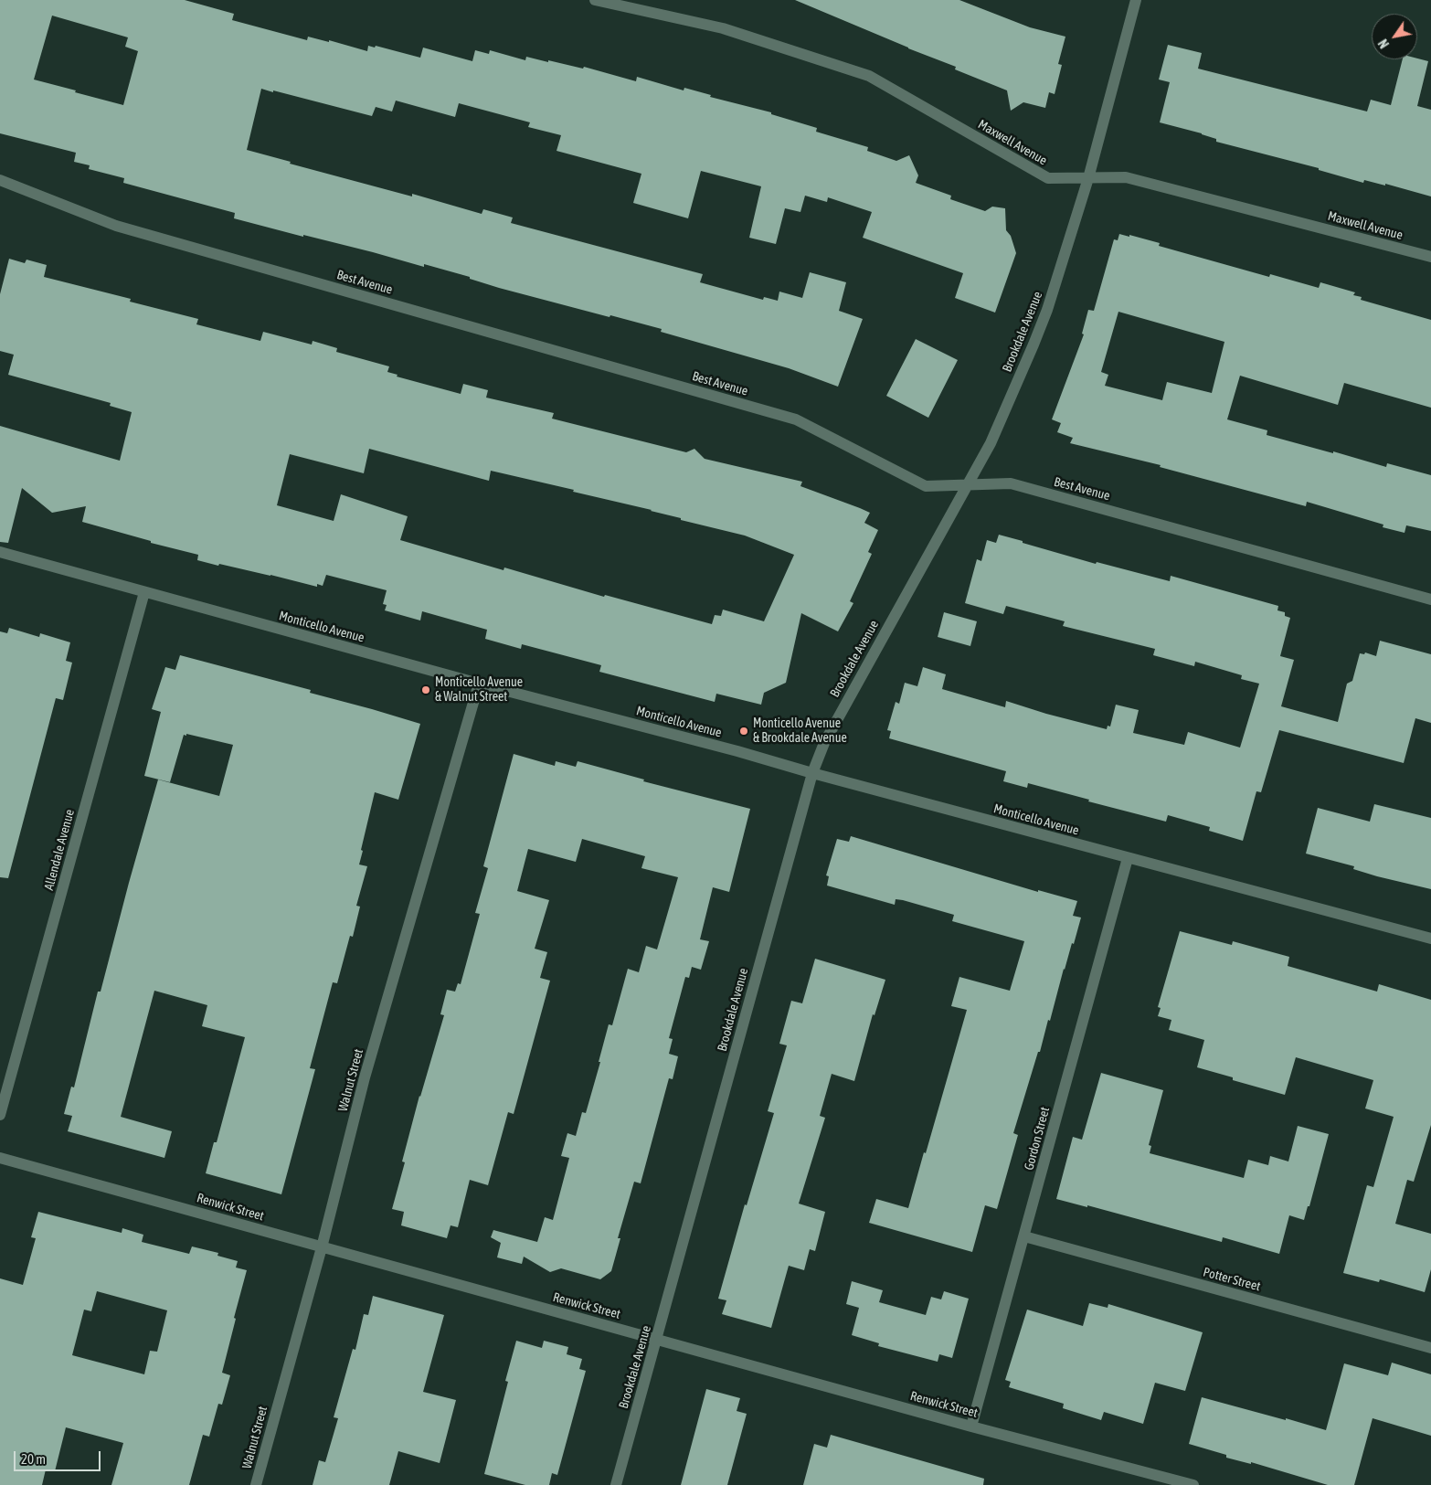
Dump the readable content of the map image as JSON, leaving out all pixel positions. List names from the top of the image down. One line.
{"streets":{"street":["Maxwell Avenue","Best Avenue","Brookdale Avenue","Monticello Avenue","Allendale Avenue","Walnut Street","Gordon Street","Renwick Street","Potter Street"]},"crossings":[["Maxwell Avenue","Brookdale Avenue"],["Best Avenue","Brookdale Avenue"],["Brookdale Avenue","Monticello Avenue"],["Brookdale Avenue","Renwick Street"],["Monticello Avenue","Allendale Avenue"],["Monticello Avenue","Walnut Street"],["Monticello Avenue","Gordon Street"],["Walnut Street","Renwick Street"],["Gordon Street","Renwick Street"],["Gordon Street","Potter Street"]],"places":["Monticello Avenue & Walnut Street","Monticello Avenue & Brookdale Avenue"],"scale_bar":"20 m","north":"bottom left"}
